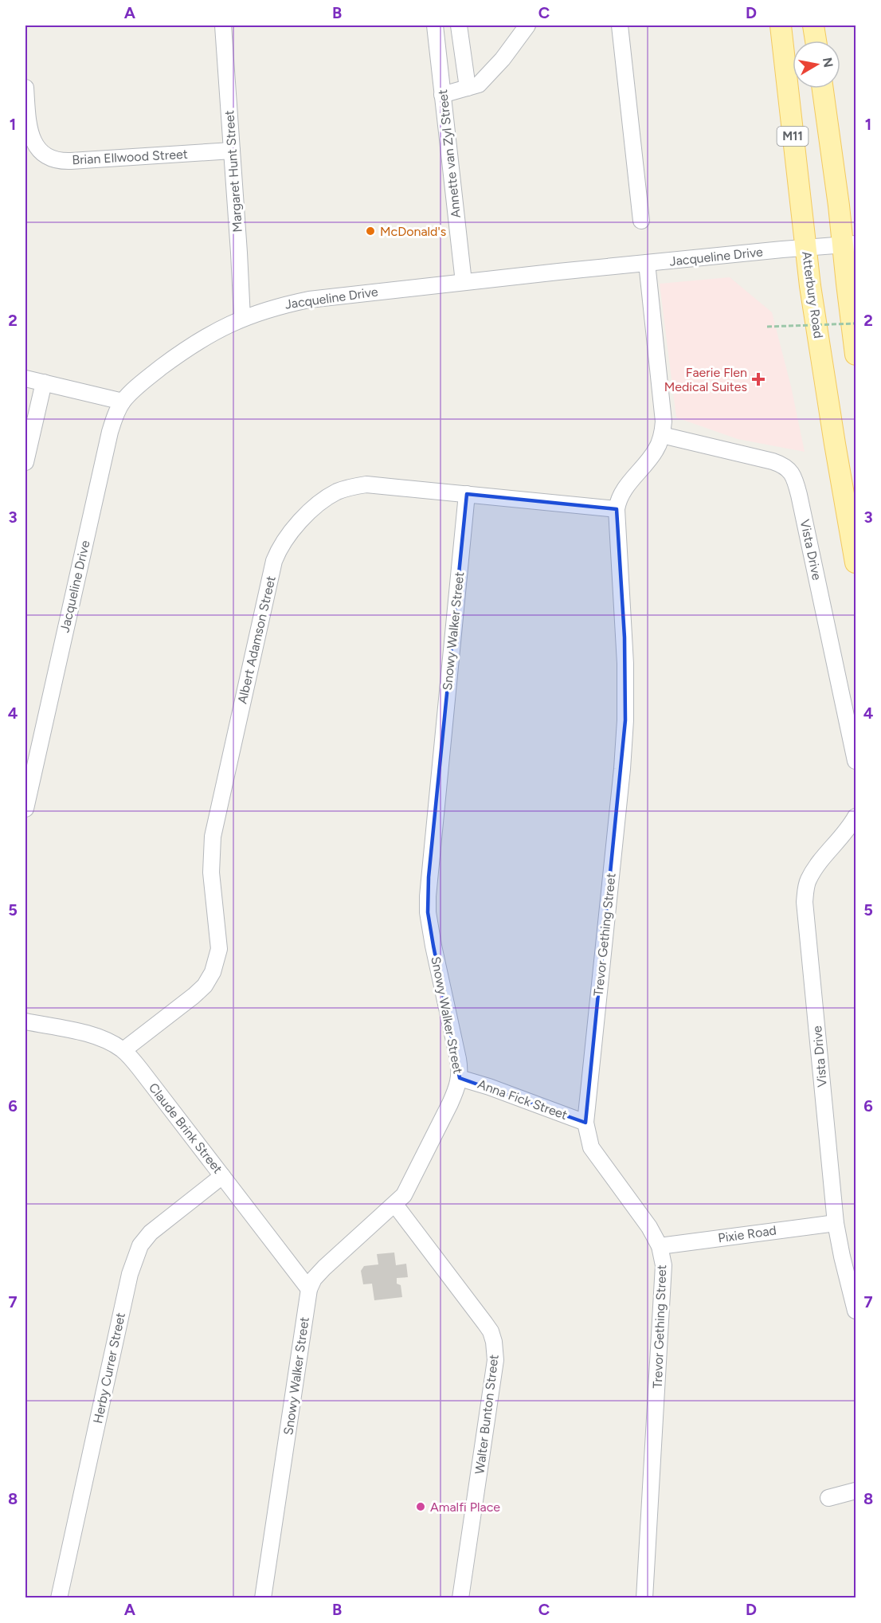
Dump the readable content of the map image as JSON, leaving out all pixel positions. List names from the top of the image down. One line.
{"streets":{"main road":["M11","Atterbury Road"],"street":["Annette van Zyl Street","Brian Ellwood Street","Margaret Hunt Street","Jacqueline Drive","Vista Drive","Snowy Walker Street","Albert Adamson Street","Trevor Gething Street","Anna Fick Street","Claude Brink Street","Pixie Road","Herby Currer Street","Walter Bunton Street"]},"crossings":[["M11","Jacqueline Drive"],["Annette van Zyl Street","Jacqueline Drive"],["Brian Ellwood Street","Margaret Hunt Street"],["Margaret Hunt Street","Jacqueline Drive"],["Jacqueline Drive","Atterbury Road"],["Jacqueline Drive","Trevor Gething Street"],["Vista Drive","Trevor Gething Street"],["Vista Drive","Pixie Road"],["Snowy Walker Street","Albert Adamson Street"],["Snowy Walker Street","Anna Fick Street"],["Snowy Walker Street","Claude Brink Street"],["Snowy Walker Street","Walter Bunton Street"],["Albert Adamson Street","Trevor Gething Street"],["Albert Adamson Street","Claude Brink Street"],["Trevor Gething Street","Anna Fick Street"],["Trevor Gething Street","Pixie Road"],["Claude Brink Street","Herby Currer Street"]],"places":{"other":["McDonald's","Amalfi Place"],"health":["Faerie Flen Medical Suites"]},"north":"right","grid":{"columns":["A","B","C","D"],"rows":["1","2","3","4","5","6","7","8"]}}
